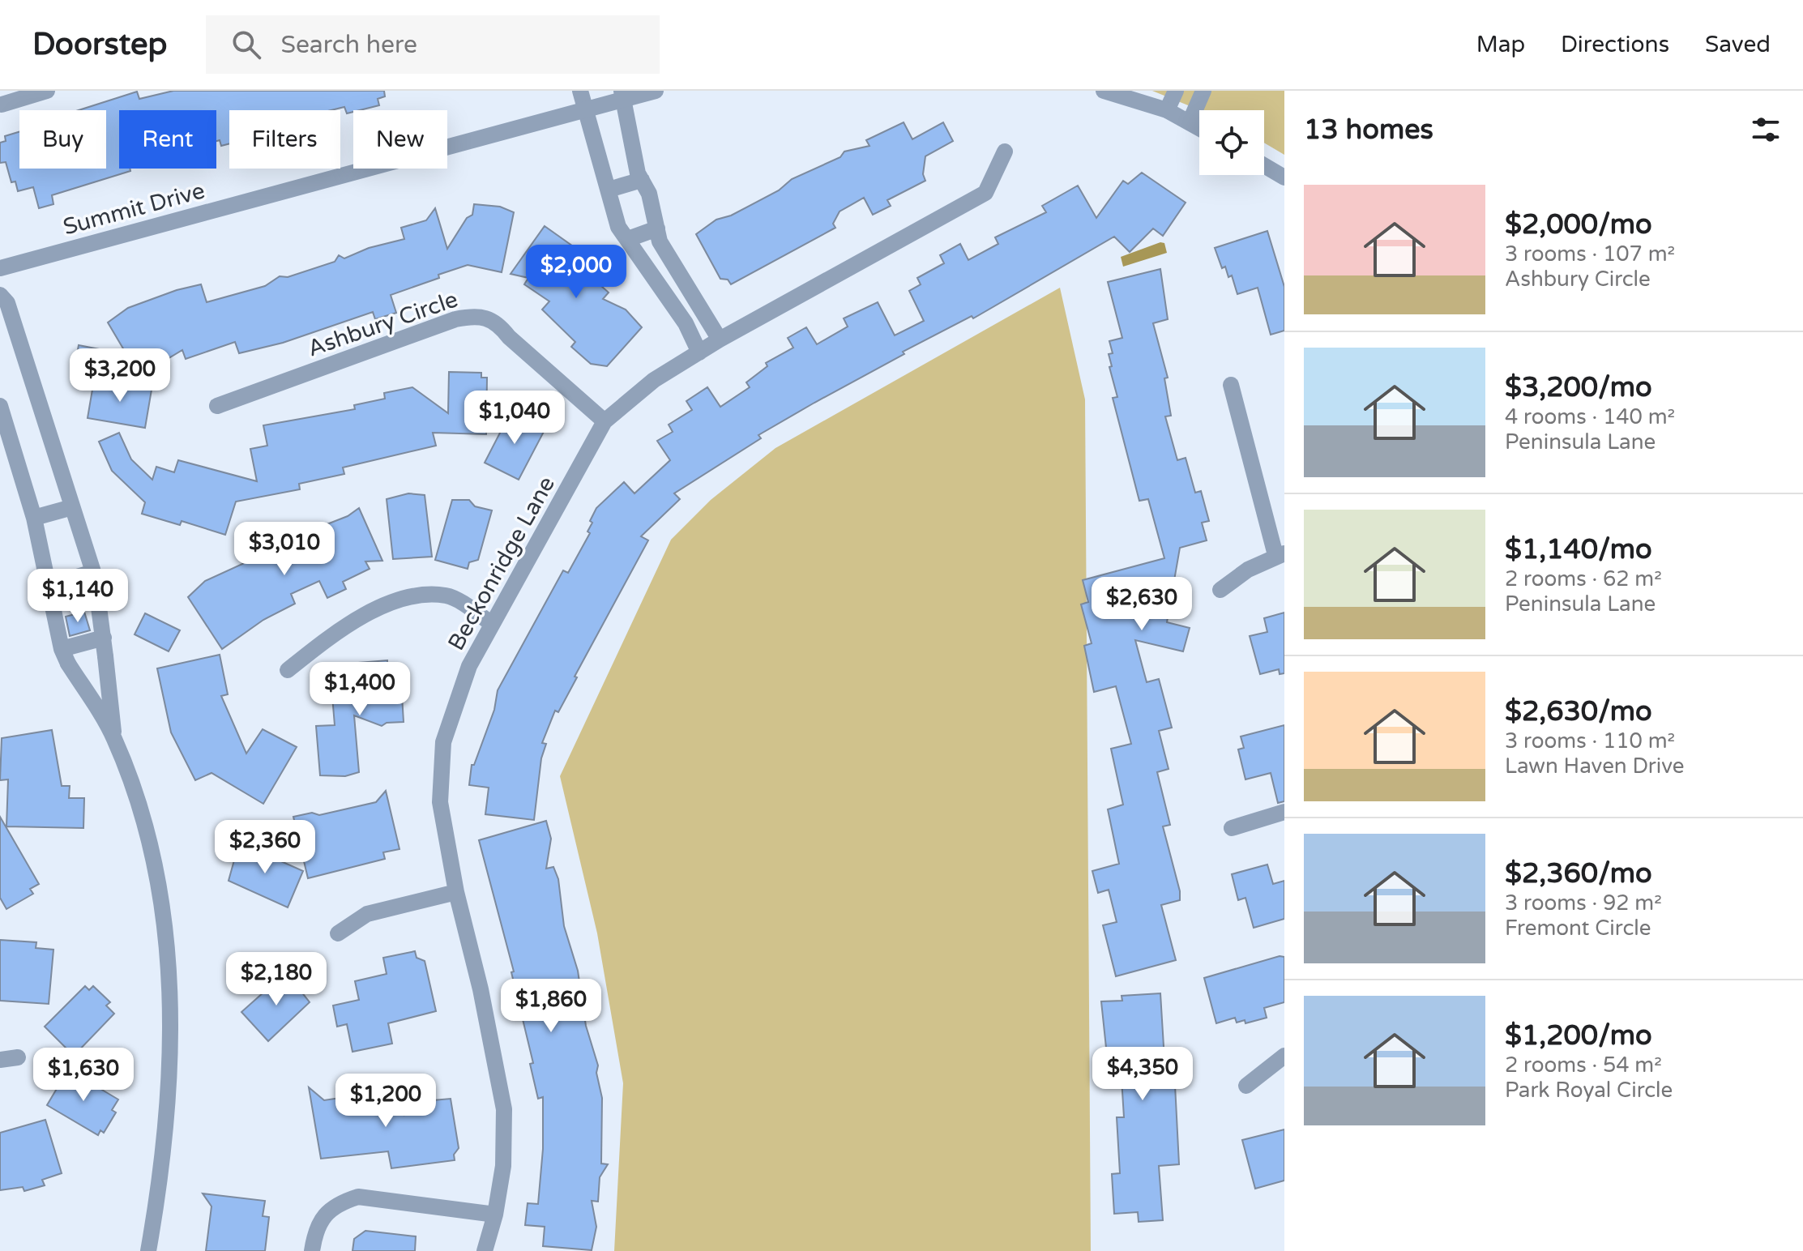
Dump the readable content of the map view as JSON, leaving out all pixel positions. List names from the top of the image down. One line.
{"streets":{"street":["Summit Drive","Ashbury Circle","Beckonridge Lane"]},"crossings":[["Ashbury Circle","Beckonridge Lane"]],"page":{"header":"Doorstep","search":"Search here","nav":["Map","Directions","Saved"],"heading":"13 homes","chip":["Buy","Rent","Filters","New"],"list":[{"name":"$2,000/mo","note":"3 rooms · 107 m² · Ashbury Circle"},{"name":"$3,200/mo","note":"4 rooms · 140 m² · Peninsula Lane"},{"name":"$1,140/mo","note":"2 rooms · 62 m² · Peninsula Lane"},{"name":"$2,630/mo","note":"3 rooms · 110 m² · Lawn Haven Drive"},{"name":"$2,360/mo","note":"3 rooms · 92 m² · Fremont Circle"},{"name":"$1,200/mo","note":"2 rooms · 54 m² · Park Royal Circle"}],"price":["$2,000","$3,200","$1,040","$3,010","$1,140","$2,630","$1,400","$2,360","$2,180","$1,860","$4,350","$1,630","$1,200"]}}
